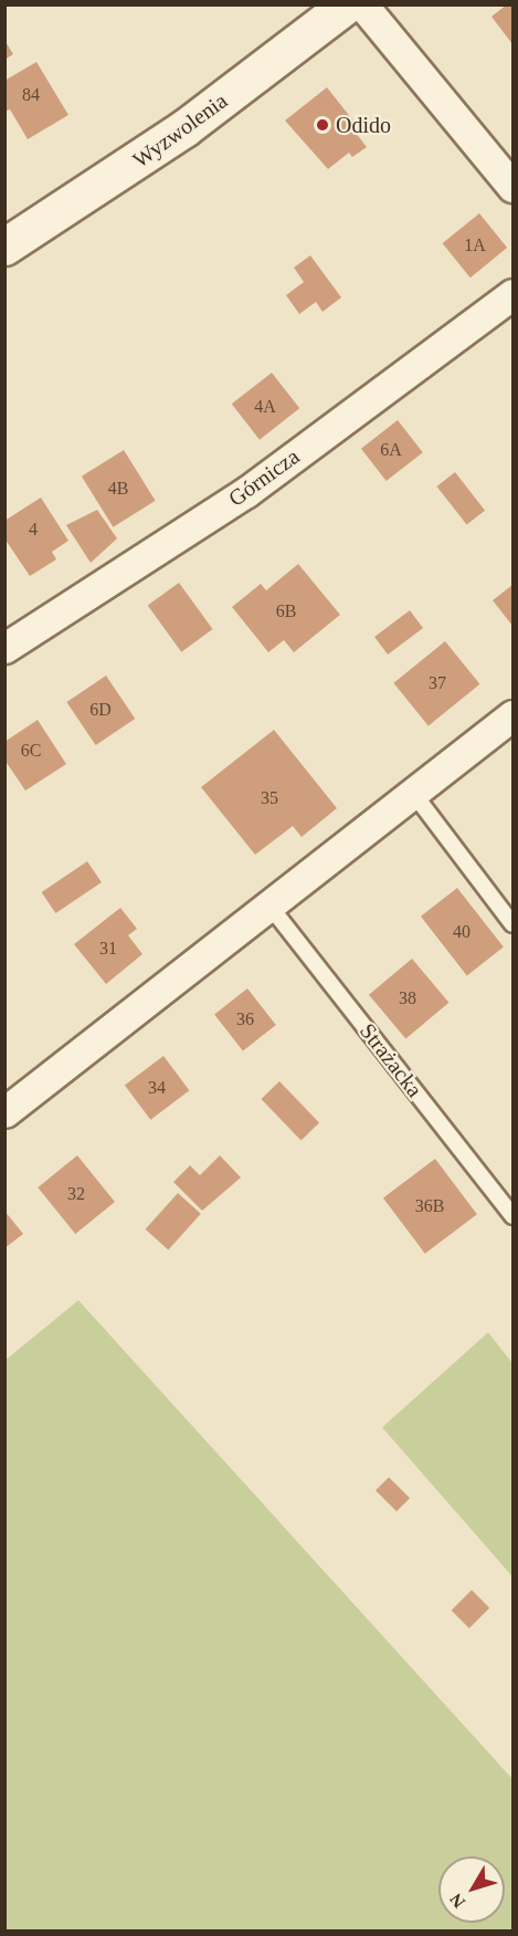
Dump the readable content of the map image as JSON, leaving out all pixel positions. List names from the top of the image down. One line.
{"streets":{"main road":["Wyzwolenia"],"street":["Górnicza"],"lane":["Strażacka"]},"places":["Odido"],"house_numbers":["84","1A","4A","6A","4B","4","6B","37","6D","6C","35","40","31","38","36","34","32","36B"],"north":"bottom left"}
